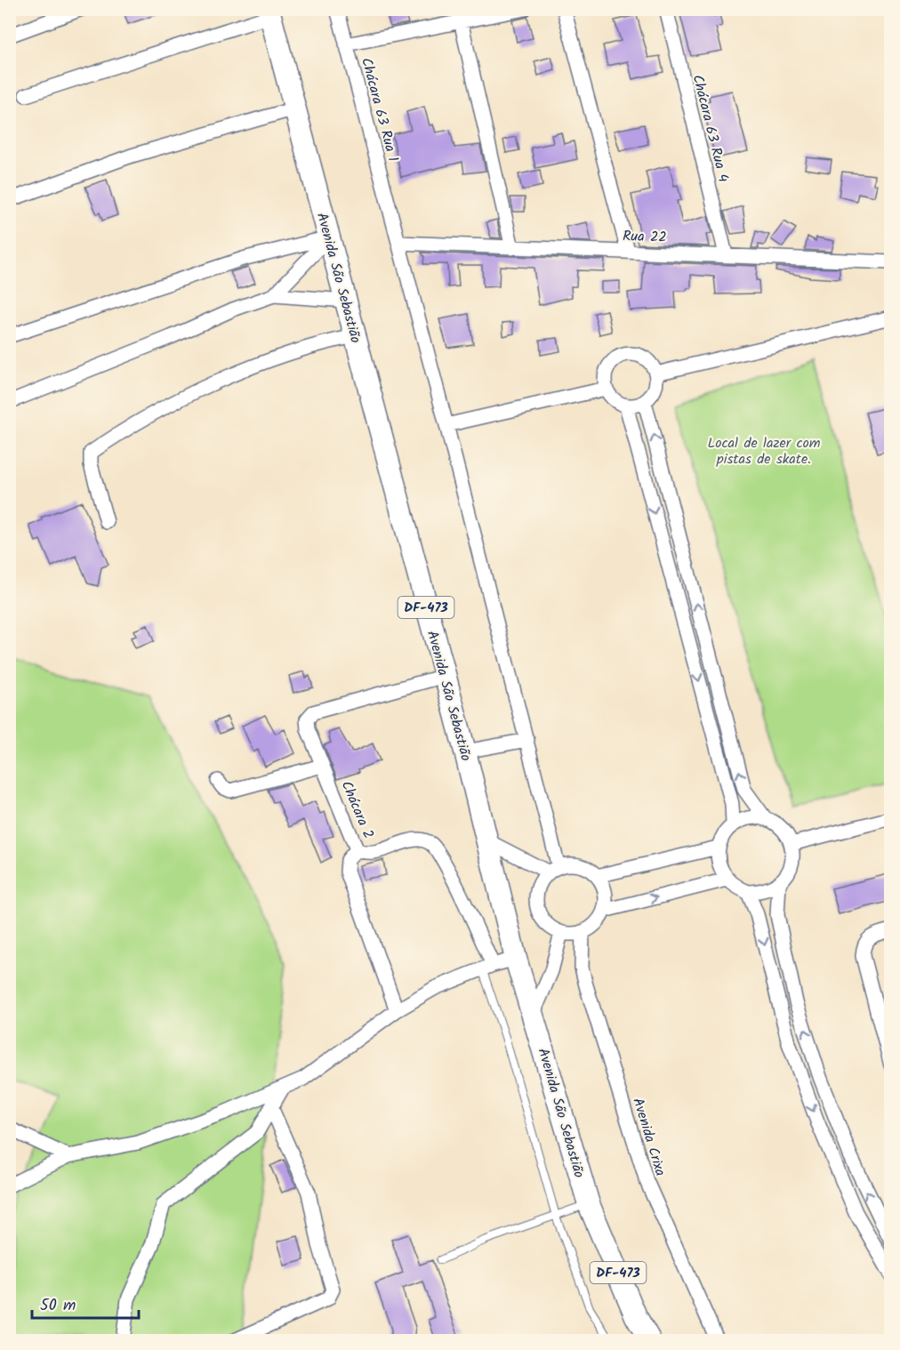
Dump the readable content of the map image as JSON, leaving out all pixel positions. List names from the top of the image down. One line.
{"streets":{"main road":["Avenida São Sebastião","DF-473"],"street":["Chácara 63 Rua 1","Chácara 63 Rua 4","Rua 22","Chácara 2","Avenida Crixa"]},"crossings":[["Chácara 63 Rua 1","Rua 22"],["Chácara 63 Rua 1","Avenida Crixa"],["Chácara 63 Rua 4","Rua 22"],["Avenida São Sebastião","Chácara 2"]],"parks":["Local de lazer com pistas de skate."],"scale_bar":"50 m"}
